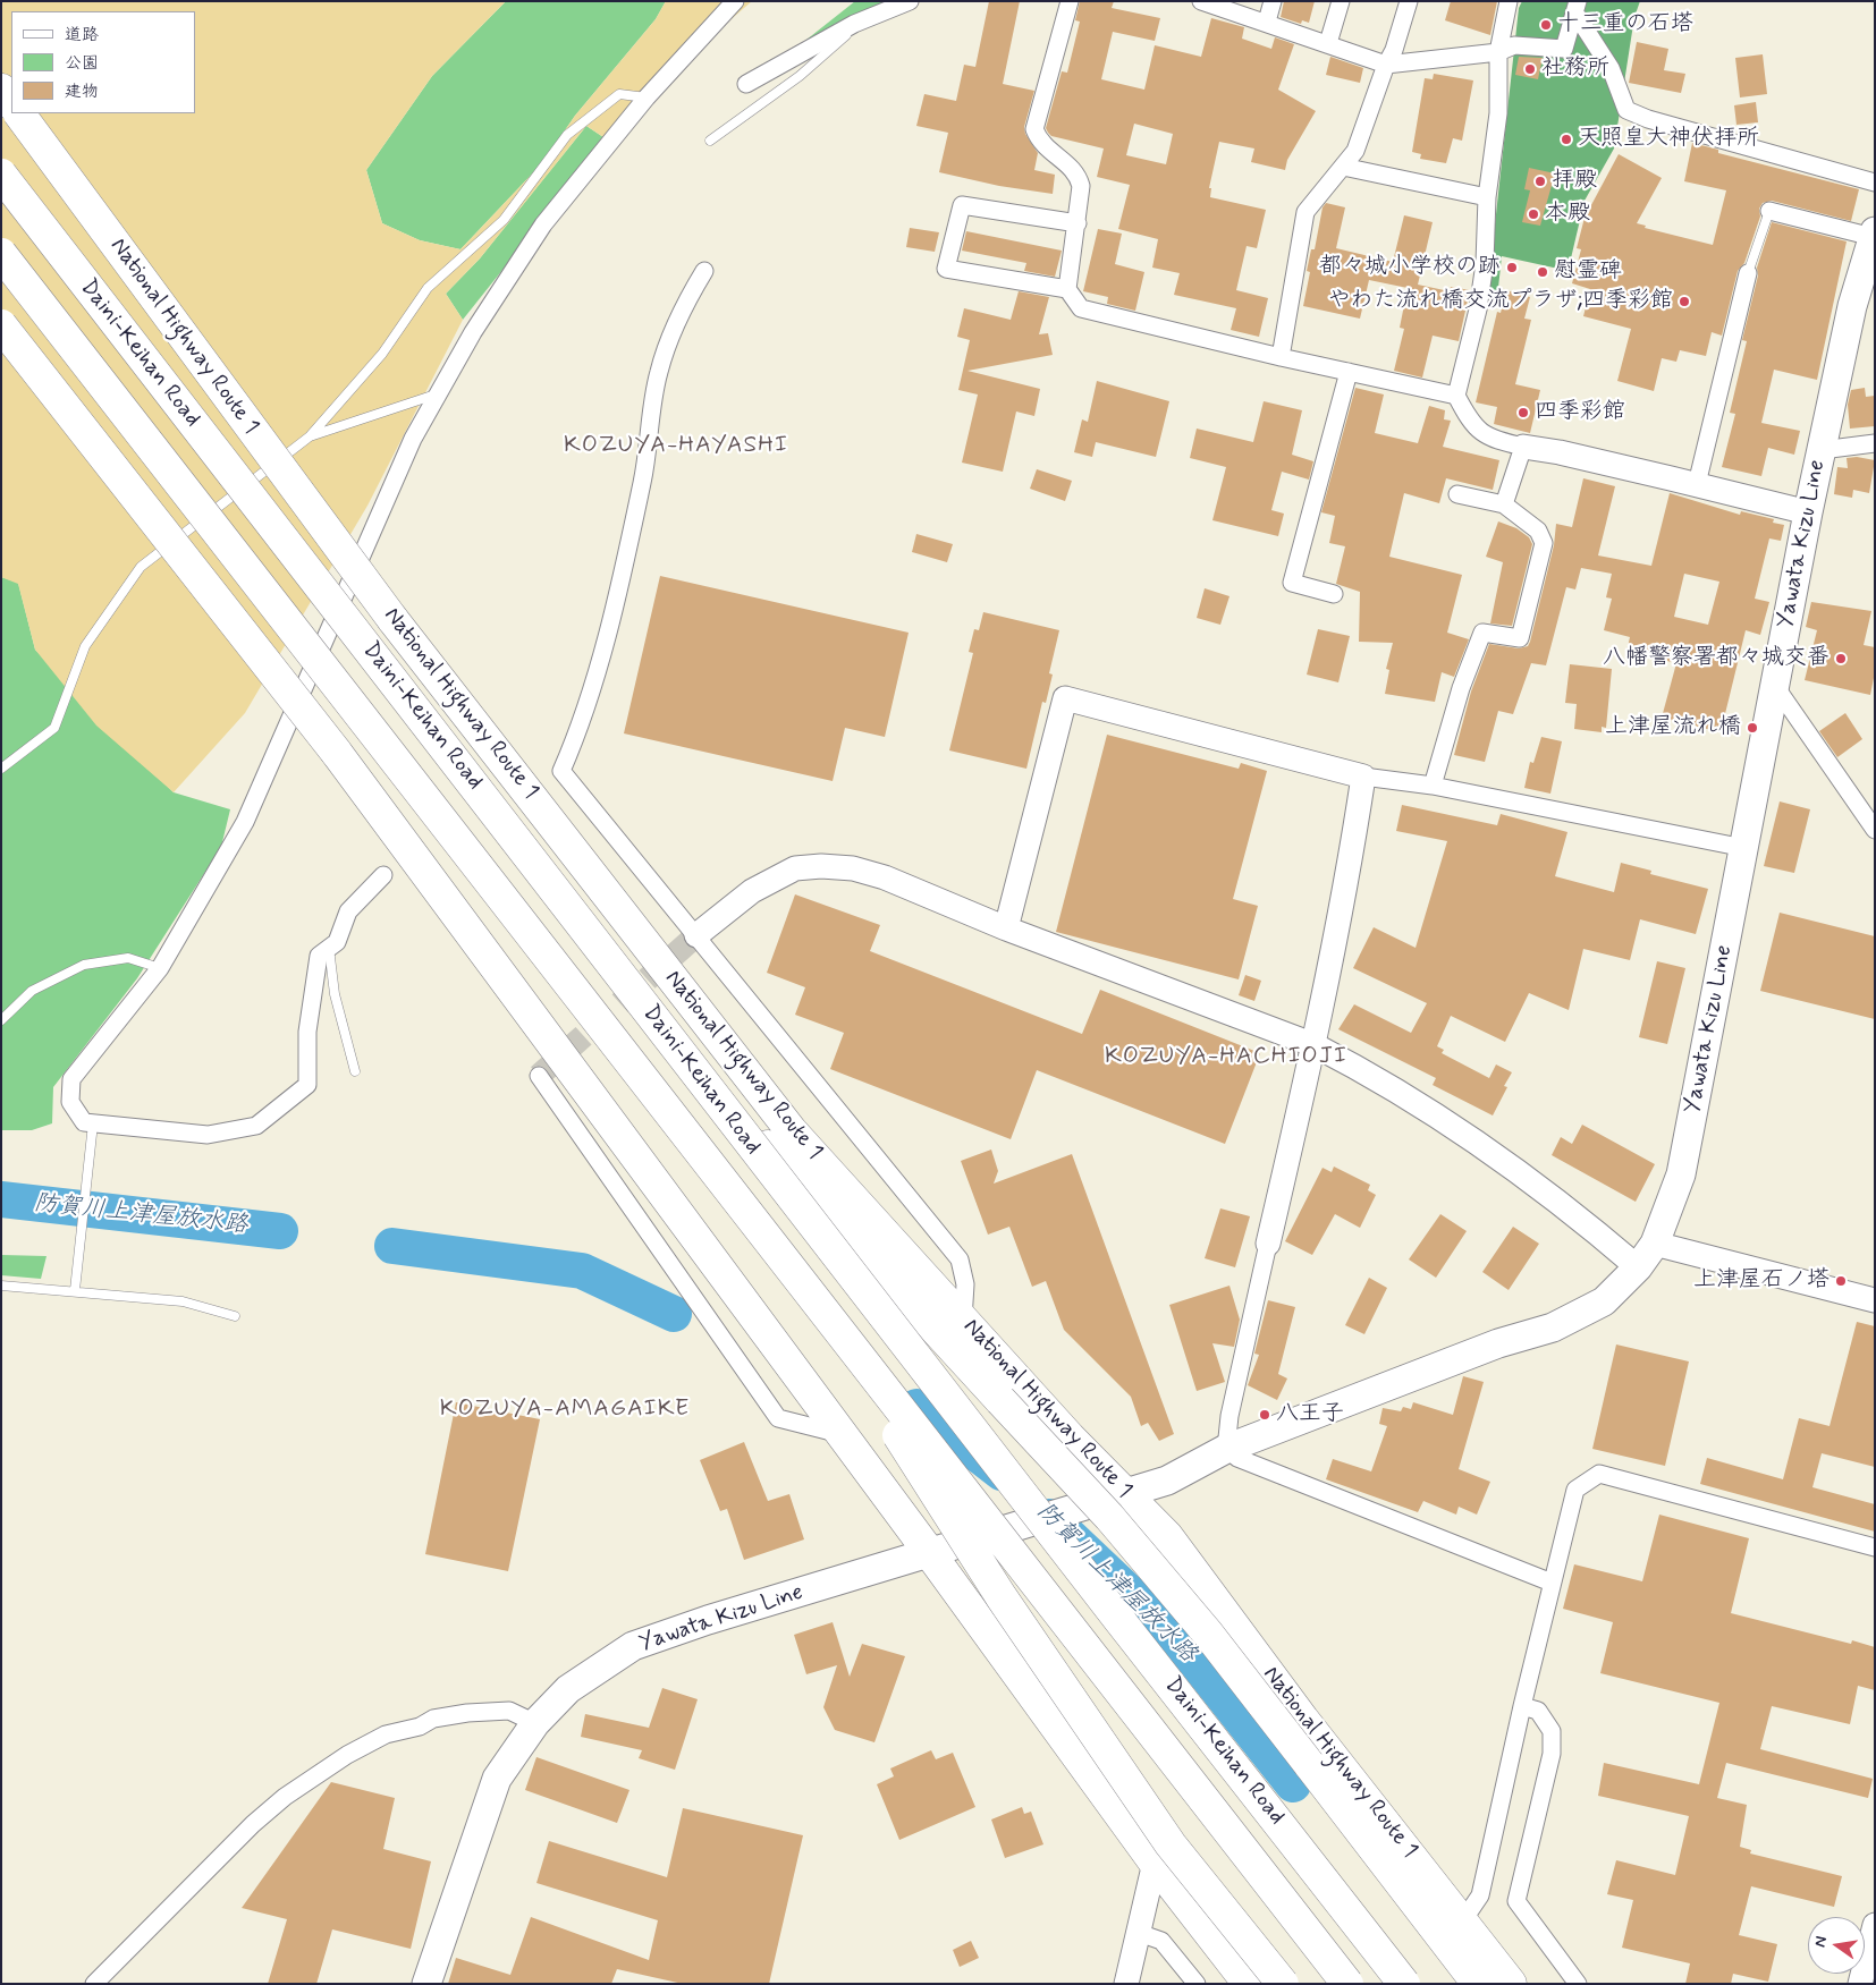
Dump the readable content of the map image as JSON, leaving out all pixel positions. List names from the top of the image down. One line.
{"streets":{"highway":["National Highway Route 1","Daini-Keihan Road"],"main road":["Yawata Kizu Line"]},"crossings":[["National Highway Route 1","Yawata Kizu Line"]],"districts":["KOZUYA-HAYASHI","KOZUYA-HACHIOJI","KOZUYA-AMAGAIKE"],"water":["防賀川上津屋放水路"],"places":["十三重の石塔","社務所","天照皇大神伏拝所","拝殿","本殿","都々城小学校の跡","慰霊碑","やわた流れ橋交流プラザ;四季彩館","四季彩館","八幡警察署都々城交番","上津屋流れ橋","上津屋石ノ塔","八王子"],"legend":["道路","公園","建物"],"north":"left"}
